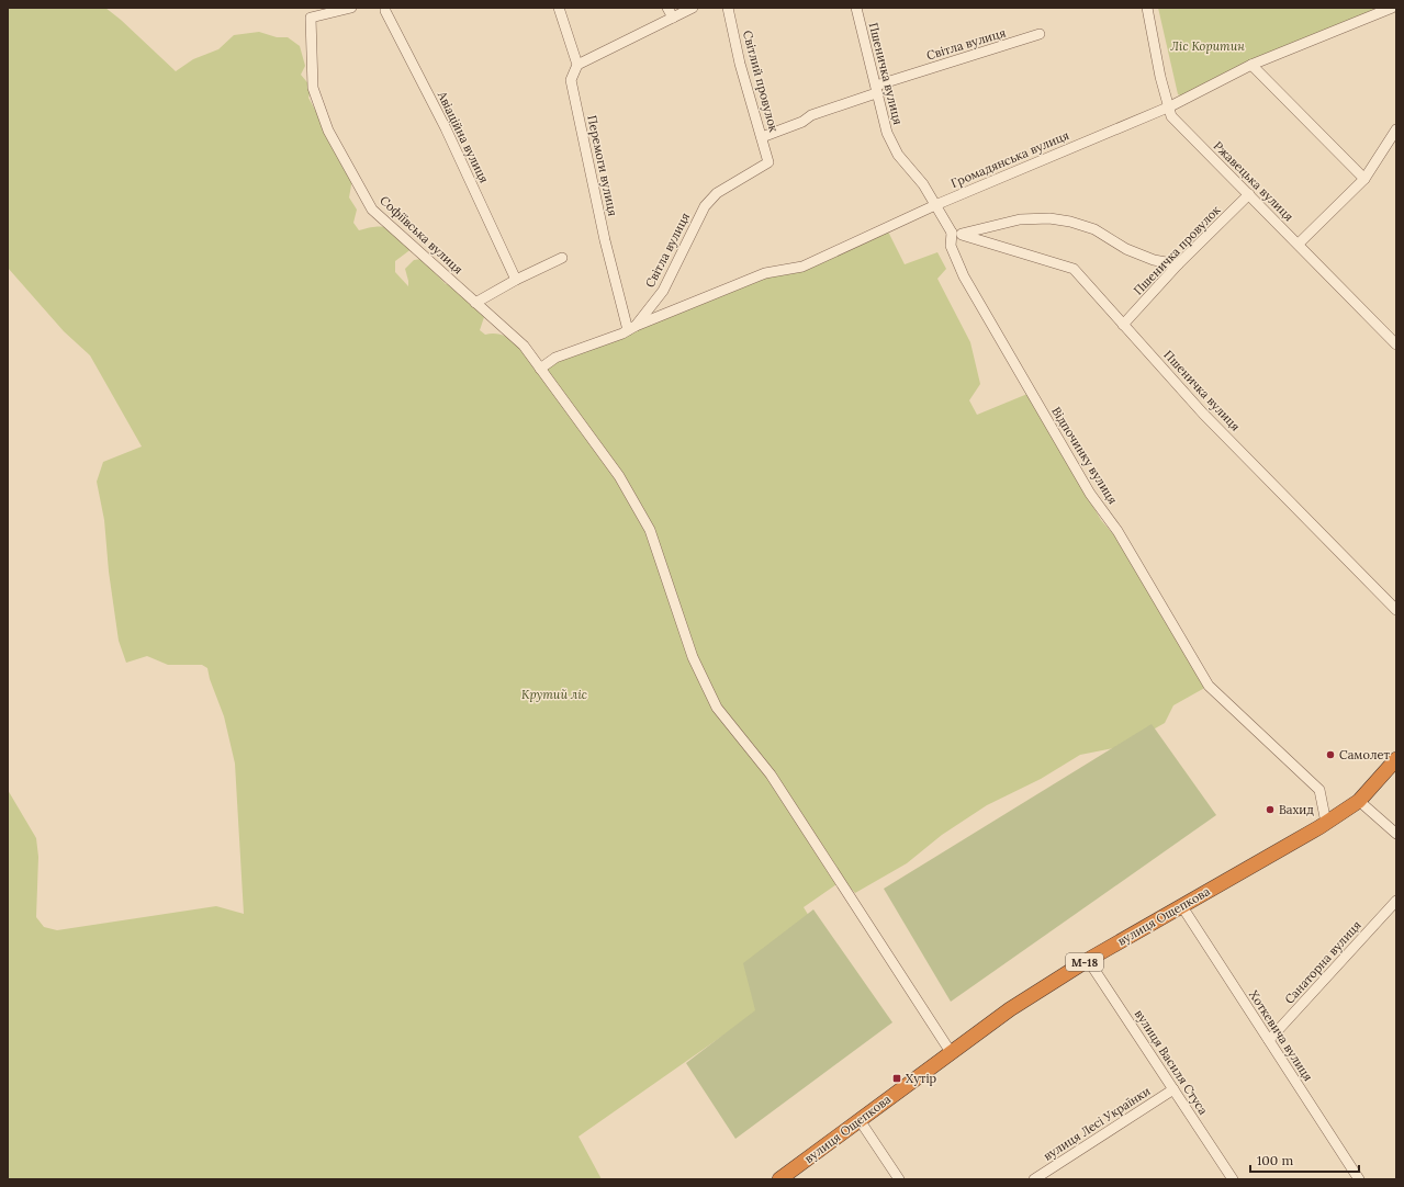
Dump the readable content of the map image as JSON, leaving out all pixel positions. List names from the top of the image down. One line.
{"streets":{"highway":["вулиця Ощепкова","М-18"],"street":["Світла вулиця","Пшеничка вулиця","Світлий провулок","Авіаційна вулиця","Громадянська вулиця","Перемоги вулиця","Ржавецька вулиця","Софіївська вулиця","Пшеничка провулок","Відпочинку вулиця","Санаторна вулиця","Хоткевича вулиця","вулиця Василя Стуса","вулиця Лесі Українки"]},"crossings":[["Світла вулиця","Пшеничка вулиця"],["Світла вулиця","Світлий провулок"],["Світла вулиця","Громадянська вулиця"],["Світла вулиця","Перемоги вулиця"],["Пшеничка вулиця","Громадянська вулиця"],["Пшеничка вулиця","Пшеничка провулок"],["Пшеничка вулиця","Відпочинку вулиця"],["Громадянська вулиця","Перемоги вулиця"],["Громадянська вулиця","Ржавецька вулиця"],["Ржавецька вулиця","Пшеничка провулок"],["Софіївська вулиця","вулиця Ощепкова"],["Відпочинку вулиця","вулиця Ощепкова"],["вулиця Ощепкова","Хоткевича вулиця"],["вулиця Ощепкова","вулиця Василя Стуса"],["Санаторна вулиця","Хоткевича вулиця"],["вулиця Василя Стуса","вулиця Лесі Українки"]],"parks":["Ліс Коритин","Крутий ліс"],"places":{"other":["Самолет","Вахид"],"transit":["Хутір"]},"scale_bar":"100 m"}
